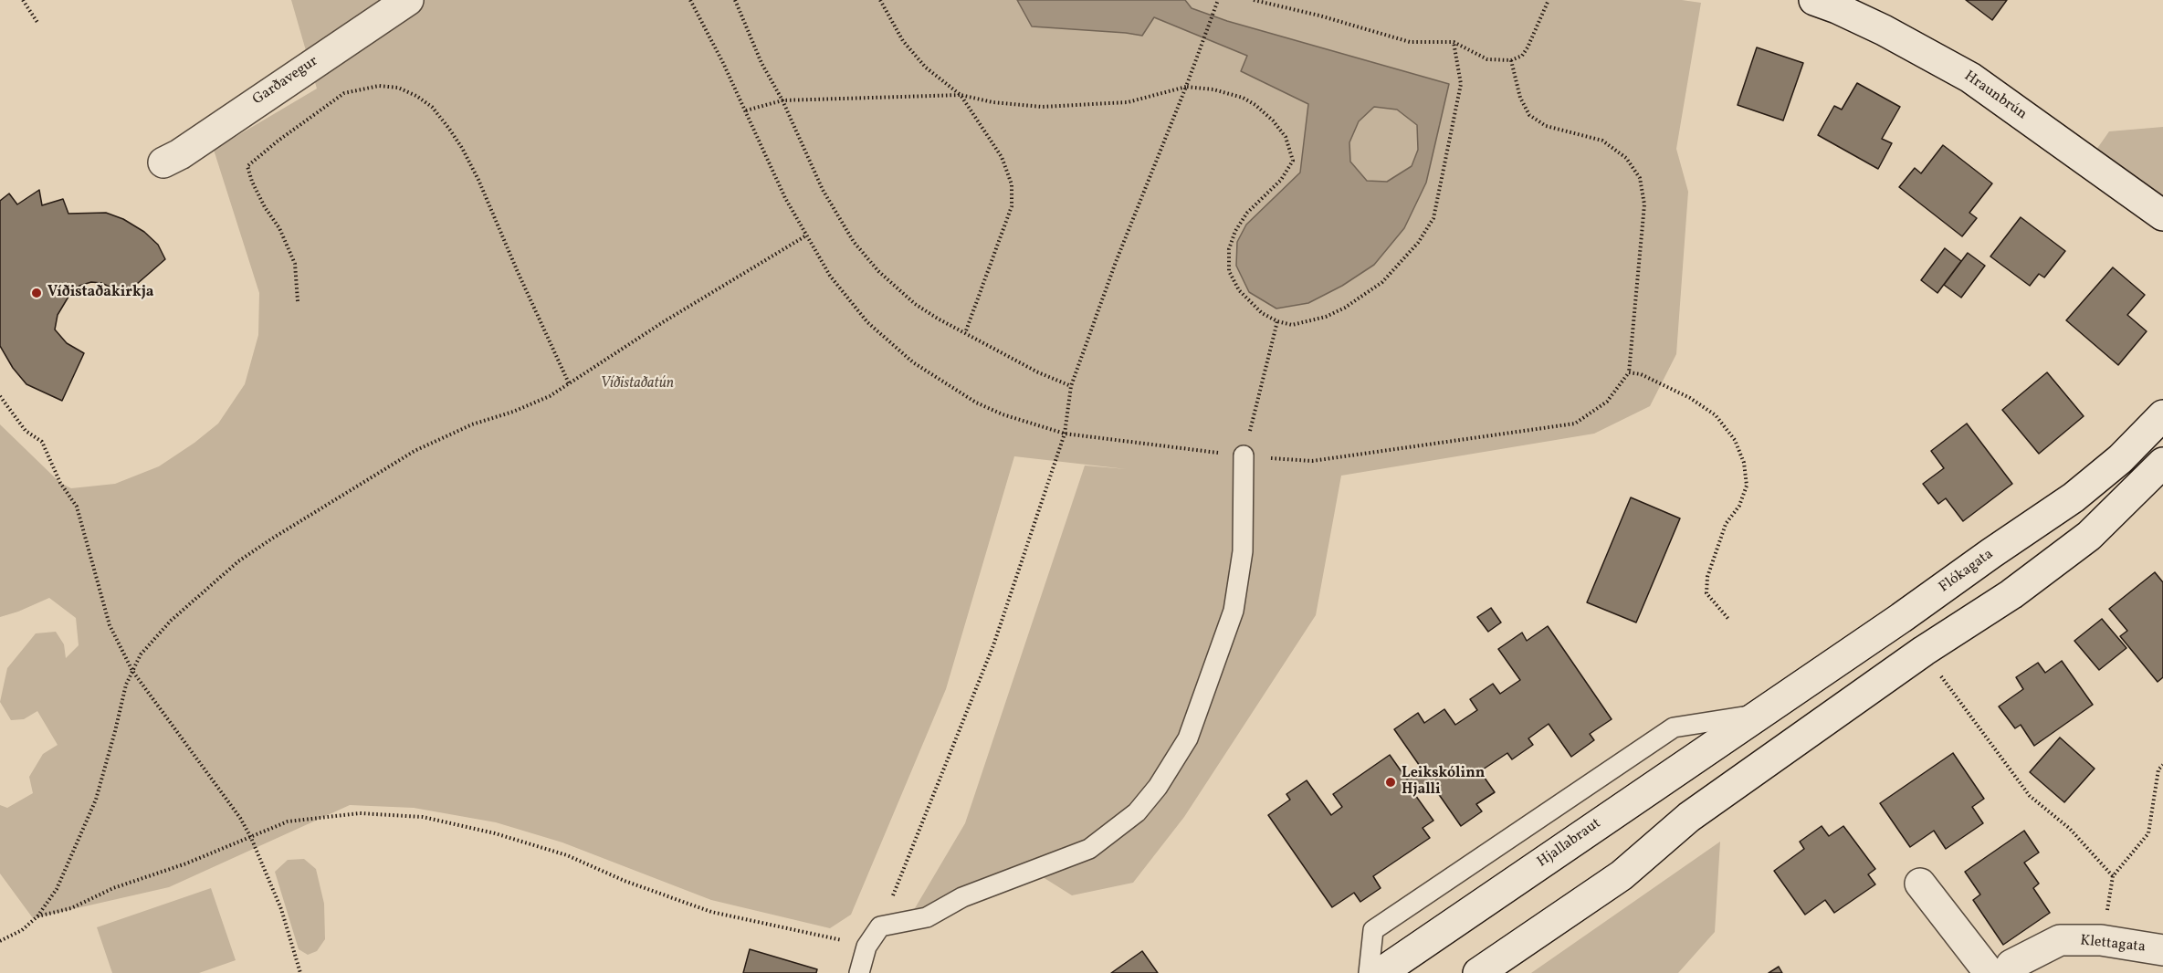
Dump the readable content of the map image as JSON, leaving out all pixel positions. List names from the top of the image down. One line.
{"streets":{"main road":["Garðavegur","Hraunbrún","Flókagata","Hjallabraut","Klettagata"]},"crossings":[["Flókagata","Hjallabraut"]],"parks":["Víðistaðatún"],"places":["Víðistaðakirkja","Leikskólinn Hjalli"]}
